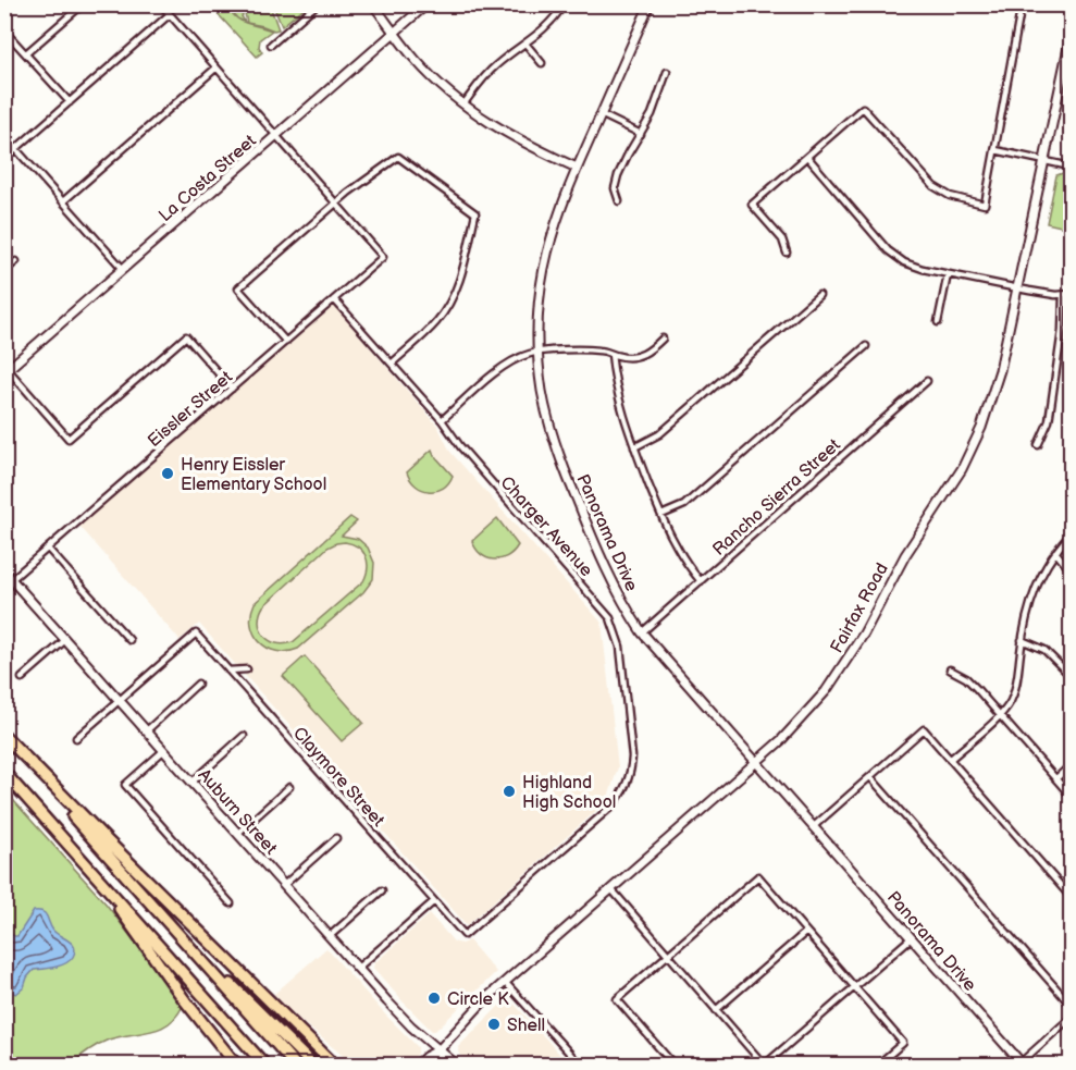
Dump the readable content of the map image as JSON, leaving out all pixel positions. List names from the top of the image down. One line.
{"streets":{"street":["La Costa Street","Eissler Street","Rancho Sierra Street","Charger Avenue","Panorama Drive","Fairfax Road","Claymore Street","Auburn Street"]},"crossings":[["Eissler Street","Charger Avenue"],["Eissler Street","Auburn Street"],["Rancho Sierra Street","Panorama Drive"],["Charger Avenue","Claymore Street"],["Panorama Drive","Fairfax Road"],["Fairfax Road","Auburn Street"],["Claymore Street","Auburn Street"]],"places":["Henry Eissler Elementary School","Highland High School","Circle K","Shell"]}
